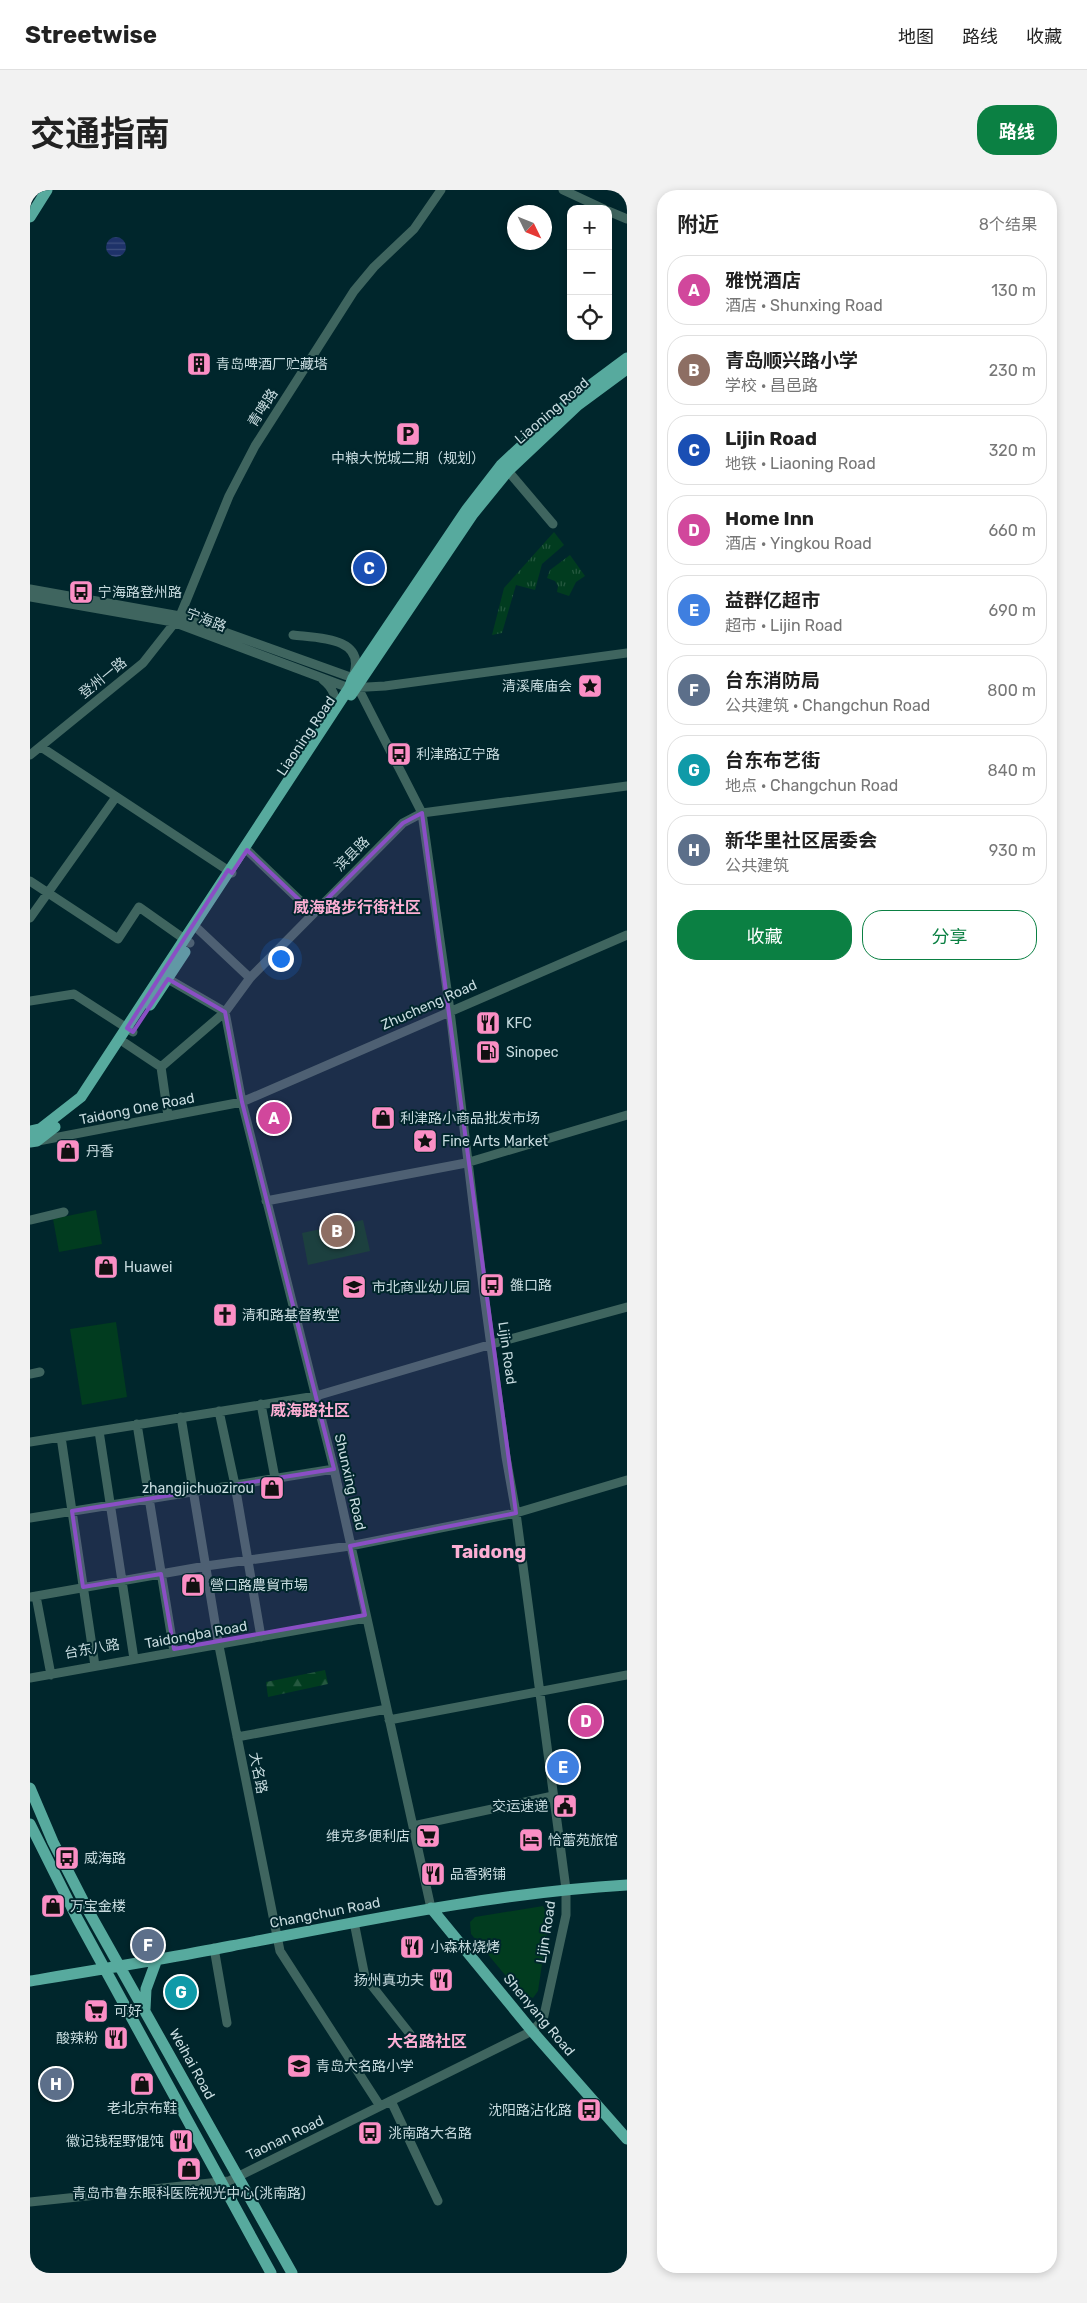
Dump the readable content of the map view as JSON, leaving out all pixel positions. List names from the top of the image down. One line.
{"streets":{"main road":["Liaoning Road","Changchun Road","Shenyang Road","Weihai Road"],"street":["青啤路","宁海路","登州一路","滨县路","Zhucheng Road","Taidong One Road","Lijin Road","Shunxing Road","Taidongba Road","台东八路","大名路","Taonan Road"]},"crossings":[["青啤路","宁海路"],["青啤路","登州一路"],["Liaoning Road","宁海路"],["Liaoning Road","Taidong One Road"],["Liaoning Road","Lijin Road"],["宁海路","登州一路"],["宁海路","Lijin Road"],["滨县路","Lijin Road"],["滨县路","Shunxing Road"],["Zhucheng Road","Taidong One Road"],["Zhucheng Road","Lijin Road"],["Zhucheng Road","Shunxing Road"],["Taidong One Road","Shunxing Road"],["Lijin Road","Changchun Road"],["Lijin Road","Shenyang Road"],["Lijin Road","Taonan Road"],["Shunxing Road","Changchun Road"],["Shunxing Road","Shenyang Road"],["Taidongba Road","台东八路"],["大名路","Changchun Road"],["大名路","Taonan Road"],["Changchun Road","Shenyang Road"],["Changchun Road","Weihai Road"],["Shenyang Road","Taonan Road"],["Weihai Road","Taonan Road"]],"districts":["威海路步行街社区","威海路社区","Taidong","大名路社区"],"places":{"building":["青岛啤酒厂贮藏塔"],"parking":["中粮大悦城二期（规划）"],"bus stop":["宁海路登州路","利津路辽宁路","雒口路","威海路","沈阳路沾化路","洮南路大名路"],"place":["清溪庵庙会","Fine Arts Market"],"restaurant":["KFC","品香粥铺","小森林烧烤","扬州真功夫","酸辣粉","徽记钱程野馄饨"],"fuel station":["Sinopec"],"shop":["利津路小商品批发市场","丹香","Huawei","zhangjichuozirou","營口路農貿市場","万宝金楼","老北京布鞋","青岛市鲁东眼科医院视光中心(洮南路)"],"school or university":["市北商业幼儿园","青岛大名路小学"],"church":["清和路基督教堂"],"public building":["交运速递"],"supermarket":["维克多便利店","可好"],"hotel":["恰蕾苑旅馆"]},"north":"bottom right","page":{"header":"Streetwise","nav":["地图","路线","收藏"],"title":"交通指南","buttons":["路线",["收藏","分享"]],"heading":["附近","8个结果"],"map_buttons":["+","−"],"list":[{"mark":"A","name":"雅悦酒店","note":"酒店 · Shunxing Road","value":"130 m"},{"mark":"B","name":"青岛顺兴路小学","note":"学校 · 昌邑路","value":"230 m"},{"mark":"C","name":"Lijin Road","note":"地铁 · Liaoning Road","value":"320 m"},{"mark":"D","name":"Home Inn","note":"酒店 · Yingkou Road","value":"660 m"},{"mark":"E","name":"益群亿超市","note":"超市 · Lijin Road","value":"690 m"},{"mark":"F","name":"台东消防局","note":"公共建筑 · Changchun Road","value":"800 m"},{"mark":"G","name":"台东布艺街","note":"地点 · Changchun Road","value":"840 m"},{"mark":"H","name":"新华里社区居委会","note":"公共建筑","value":"930 m"}],"pins":["C","A","B","D","E","F","G","H"]}}
